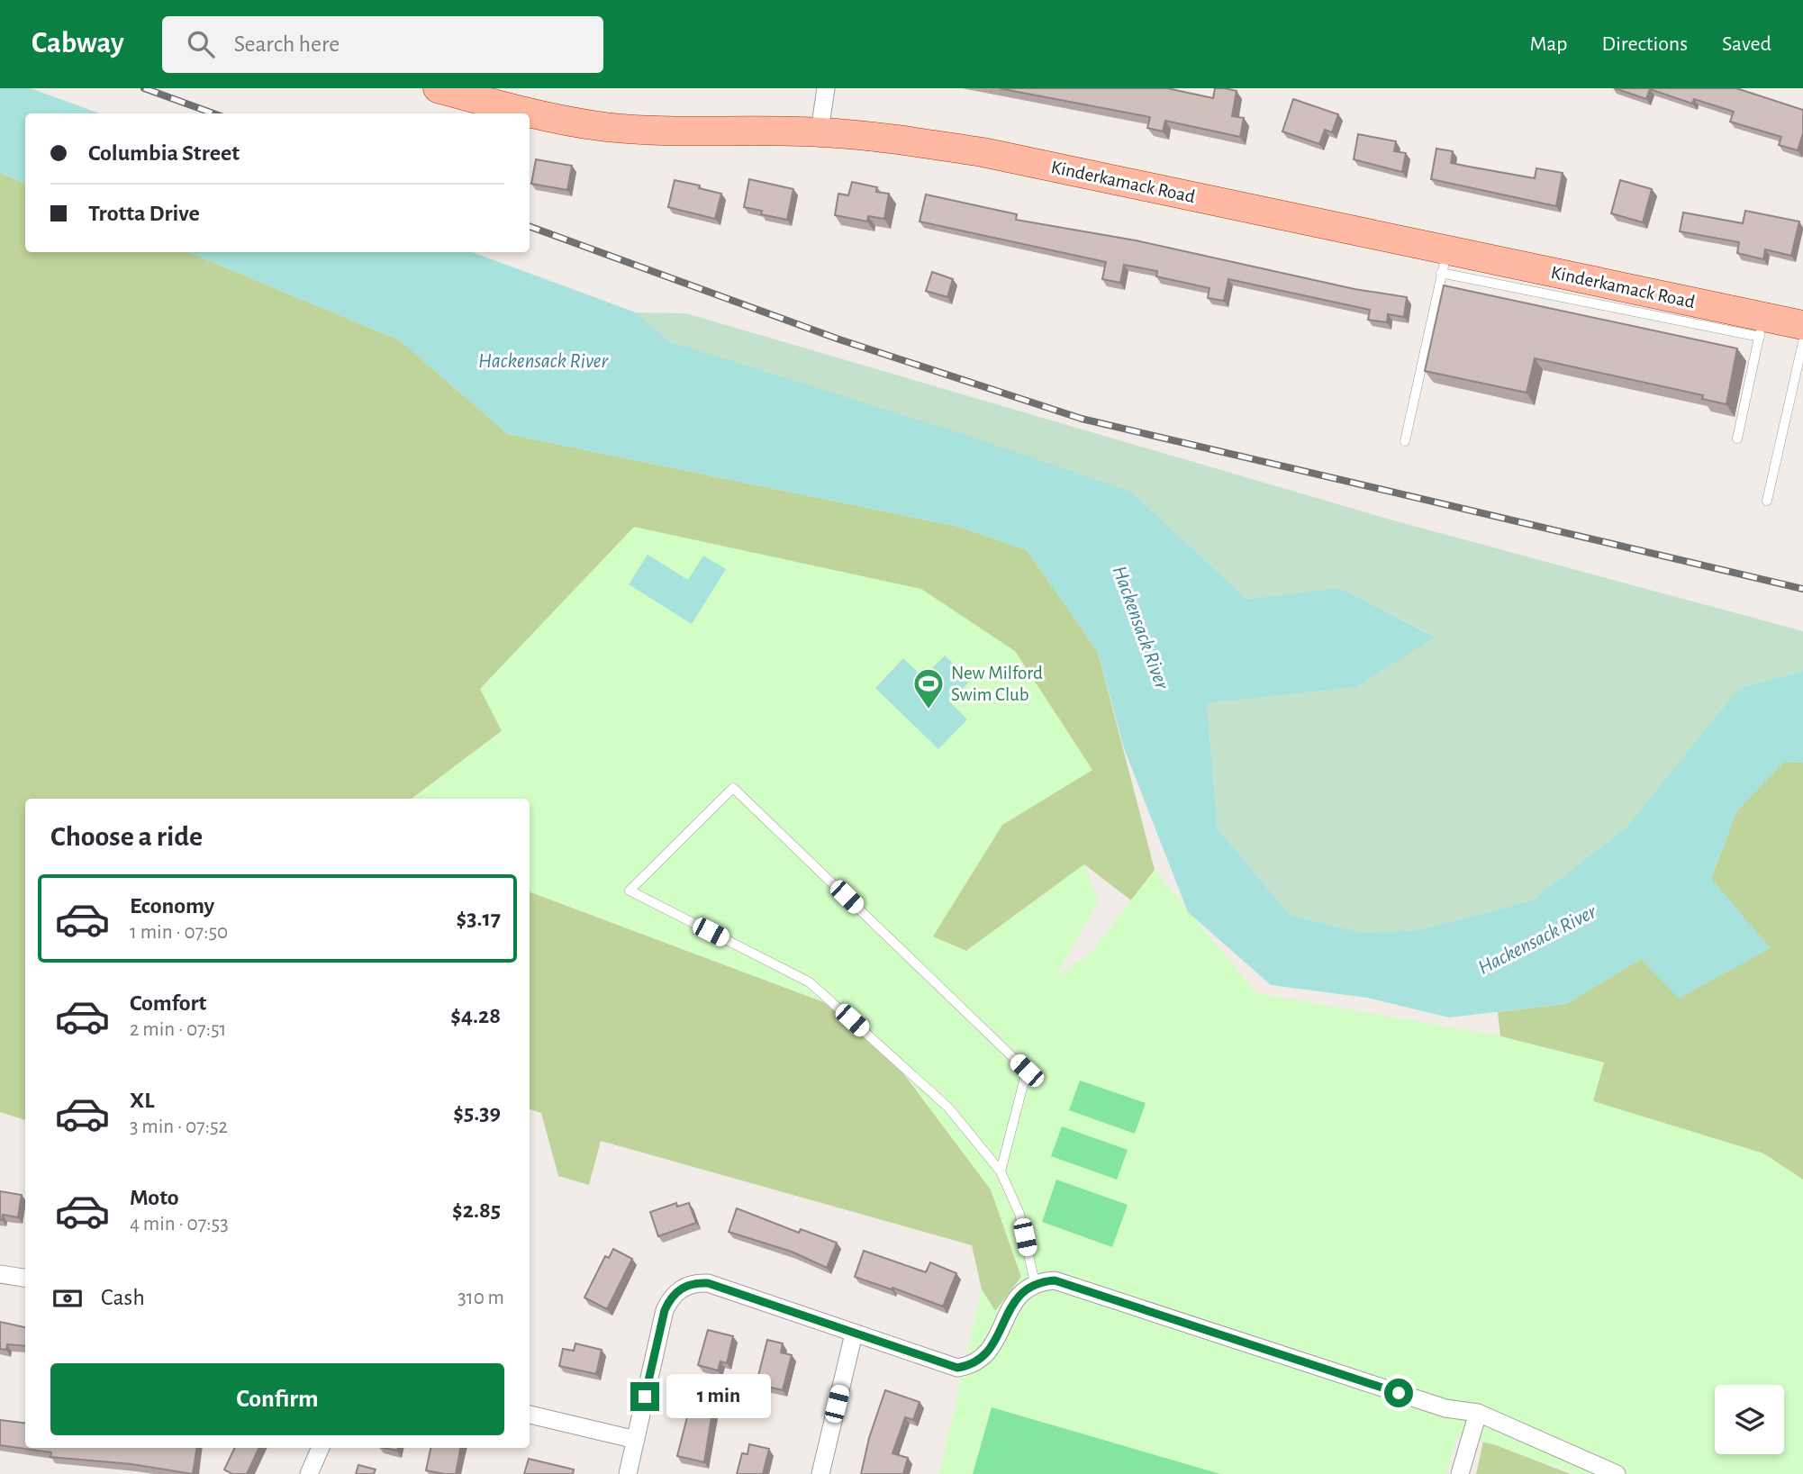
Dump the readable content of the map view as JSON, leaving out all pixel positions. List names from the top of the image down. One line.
{"streets":{"main road":["Kinderkamack Road"]},"water":["Hackensack River"],"places":{"sports":["New Milford Swim Club"]},"page":{"header":"Cabway","search":"Search here","nav":["Map","Directions","Saved"],"banner":["Columbia Street","Trotta Drive"],"heading":"Choose a ride","list":[{"name":"Economy","note":"1 min · 07:50","value":"$3.17"},{"name":"Comfort","note":"2 min · 07:51","value":"$4.28"},{"name":"XL","note":"3 min · 07:52","value":"$5.39"},{"name":"Moto","note":"4 min · 07:53","value":"$2.85"}],"pay":["Cash","310 m"],"buttons":"Confirm","bubble":"1 min"}}
